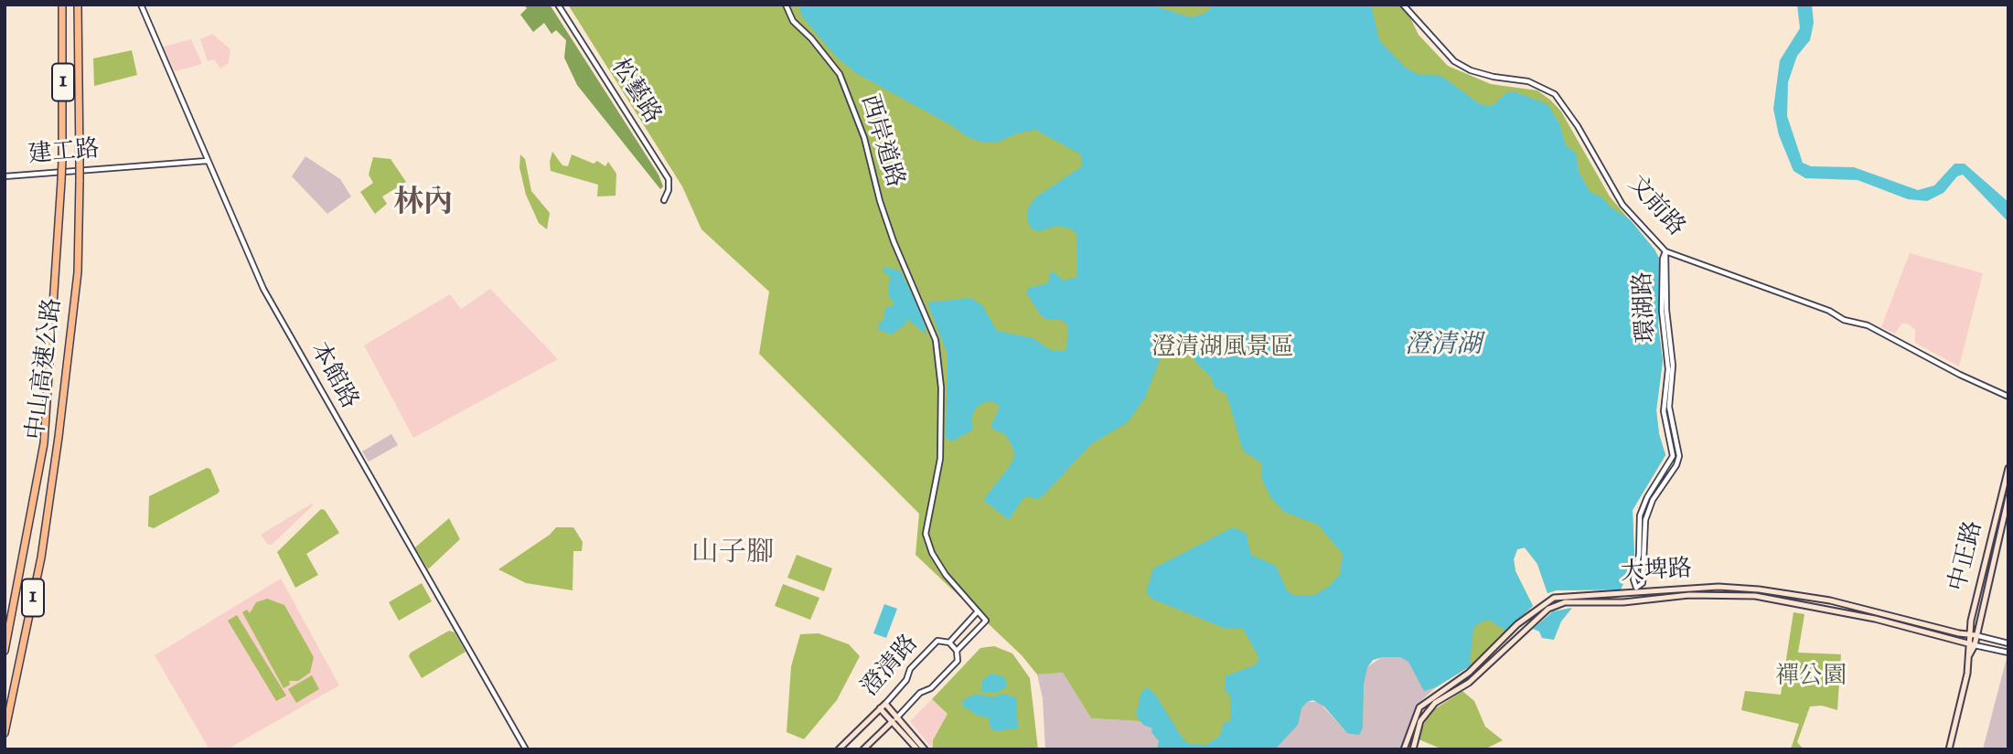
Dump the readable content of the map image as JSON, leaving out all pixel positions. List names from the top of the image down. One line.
{"streets":{"highway":["1","中山高速公路"],"main road":["中正路","大埤路","澄清路"],"street":["松藝路","西岸道路","建工路","文前路","環湖路","本館路"]},"crossings":[["建工路","本館路"],["文前路","環湖路"],["中正路","大埤路"]],"districts":["林內","山子腳"],"water":["澄清湖"],"parks":["澄清湖風景區","禪公園"]}
